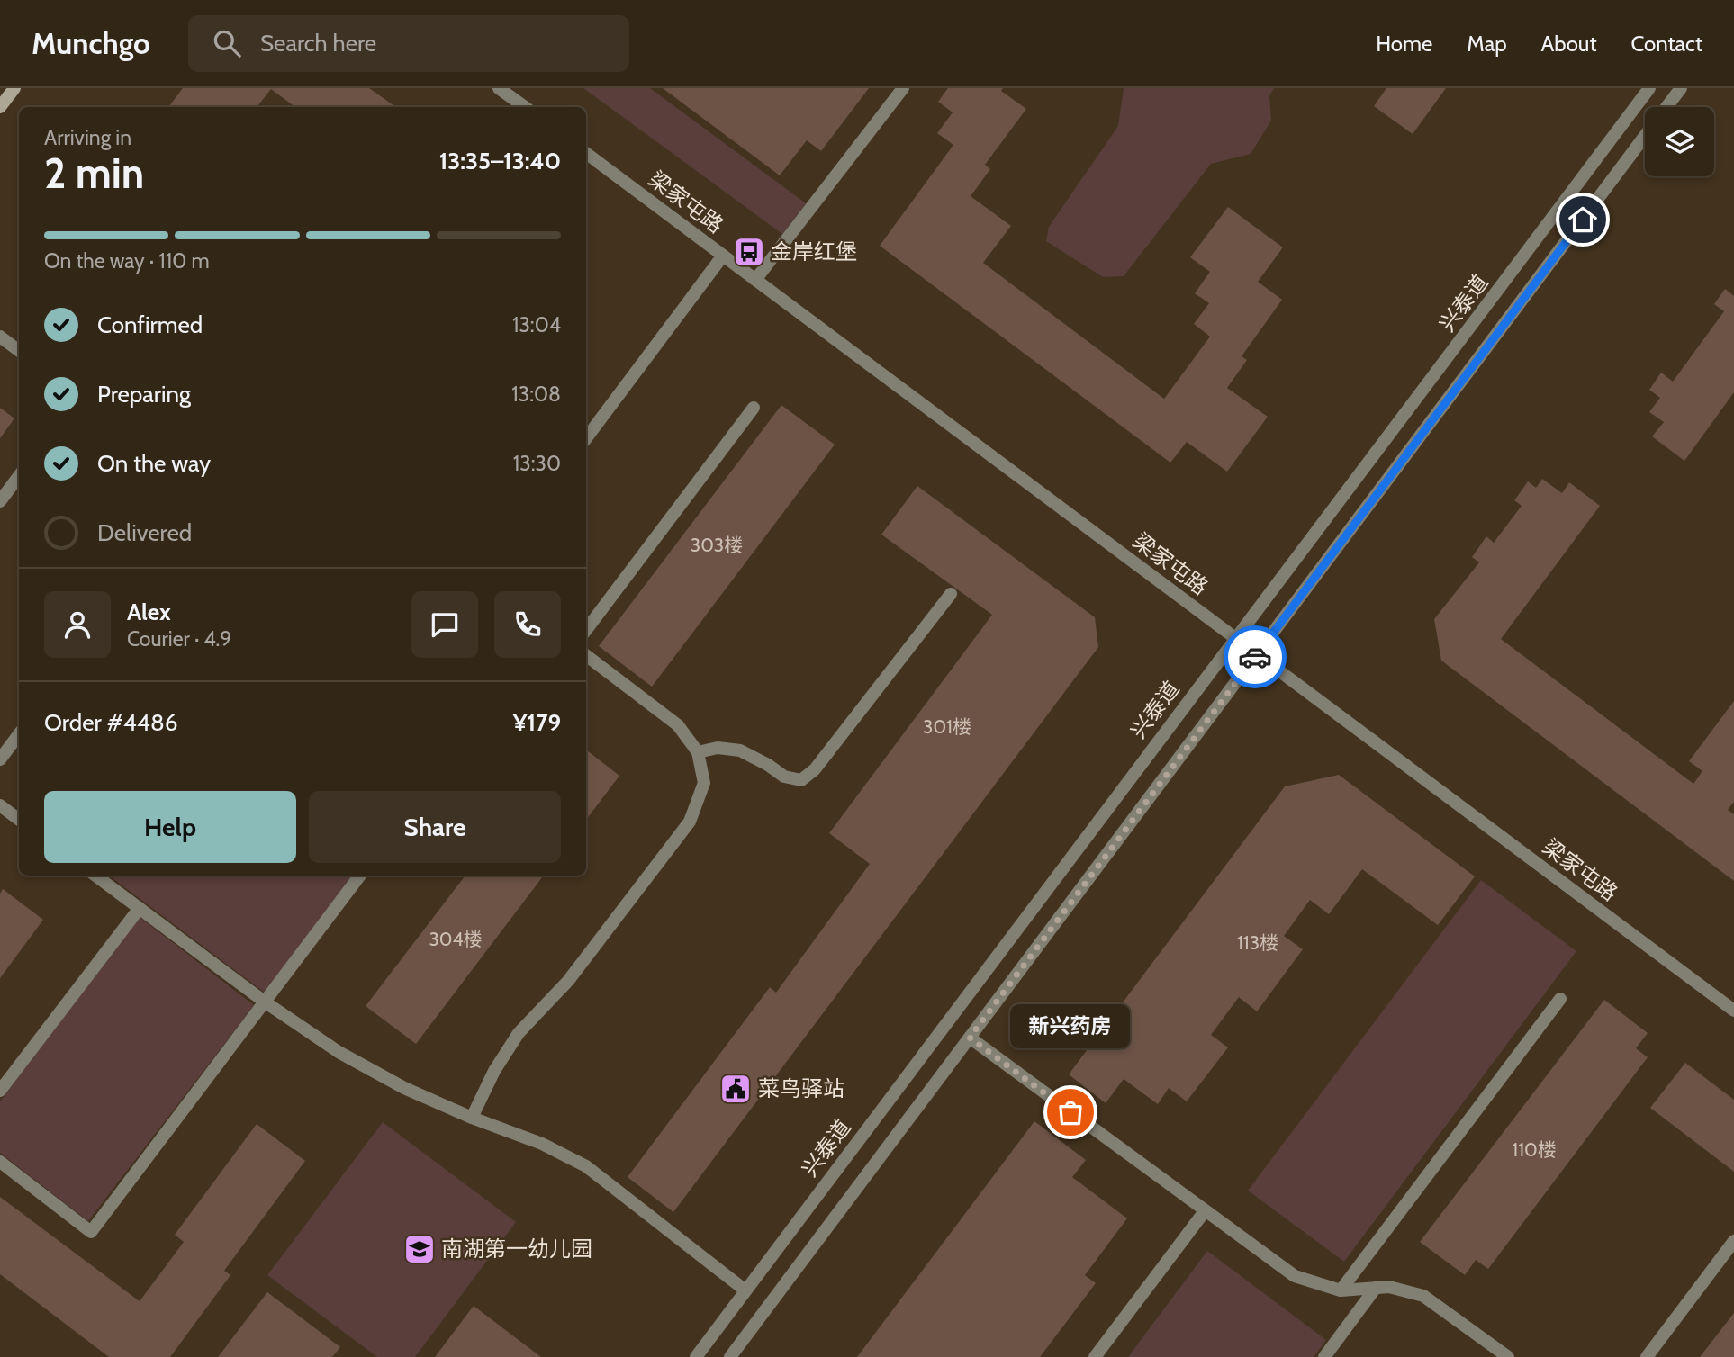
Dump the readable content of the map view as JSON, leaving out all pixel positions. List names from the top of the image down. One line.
{"streets":{"street":["梁家屯路","兴泰道"]},"crossings":[["梁家屯路","兴泰道"]],"places":{"bus stop":["金岸红堡"],"public building":["菜鸟驿站"],"other":["新兴药房"],"school or university":["南湖第一幼儿园"]},"house_numbers":["303楼","301楼","304楼","113楼","110楼"],"page":{"header":"Munchgo","search":"Search here","nav":["Home","Map","About","Contact"],"heading":["2 min","Arriving in","13:35–13:40"],"panel":["Alex","Courier · 4.9","Order #4486","¥179"],"bar":"On the way · 110 m","list":[["Confirmed","13:04"],["Preparing","13:08"],["On the way","13:30"],"Delivered"],"buttons":["Help","Share"],"bubble":"新兴药房"}}
